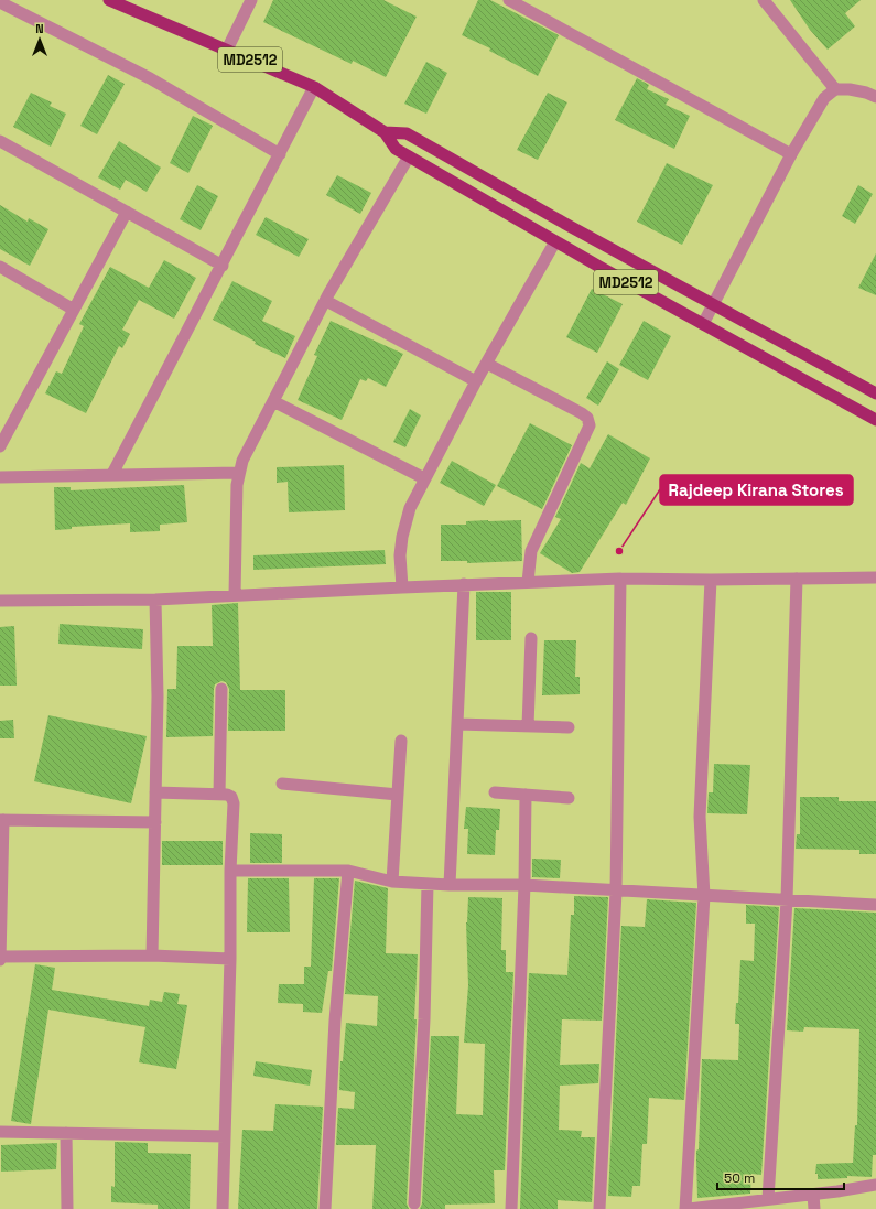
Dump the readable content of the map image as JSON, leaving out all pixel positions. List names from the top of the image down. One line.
{"streets":{"main road":["MD2512"]},"places":["Rajdeep Kirana Stores"],"scale_bar":"50 m","north":"top"}
